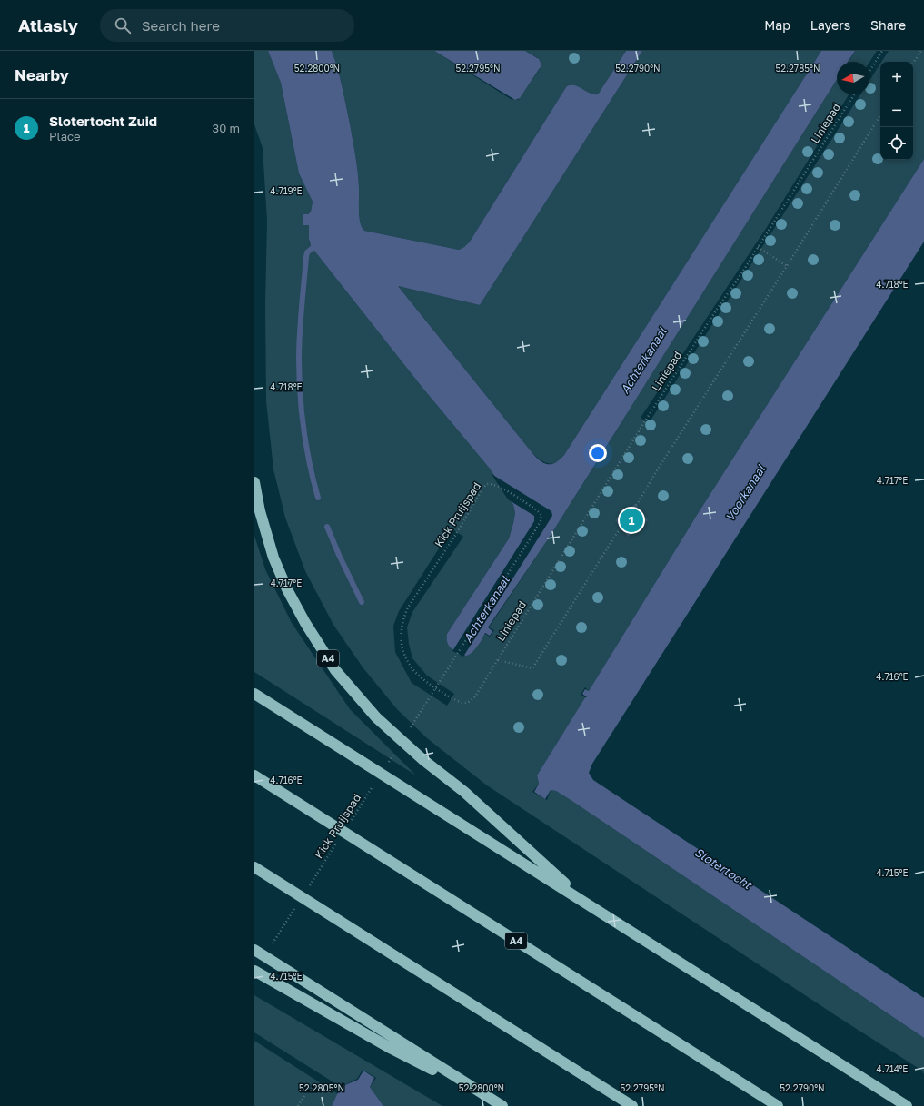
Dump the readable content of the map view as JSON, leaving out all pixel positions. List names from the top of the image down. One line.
{"streets":{"highway":["A4"],"path":["Liniepad","Kick Pruijspad"]},"crossings":[["Liniepad","Kick Pruijspad"]],"water":["Achterkanaal","Voorkanaal","Slotertocht"],"north":"left","page":{"header":"Atlasly","search":"Search here","nav":["Map","Layers","Share"],"heading":"Nearby","map_buttons":["+","−"],"list":[{"mark":"1","name":"Slotertocht Zuid","note":"Place","value":"30 m"}],"pins":"1"},"coordinates":["52.2800°N","52.2795°N","52.2790°N","52.2785°N","4.719°E","4.718°E","4.717°E","4.716°E","4.715°E","4.714°E","52.2805°N"]}
